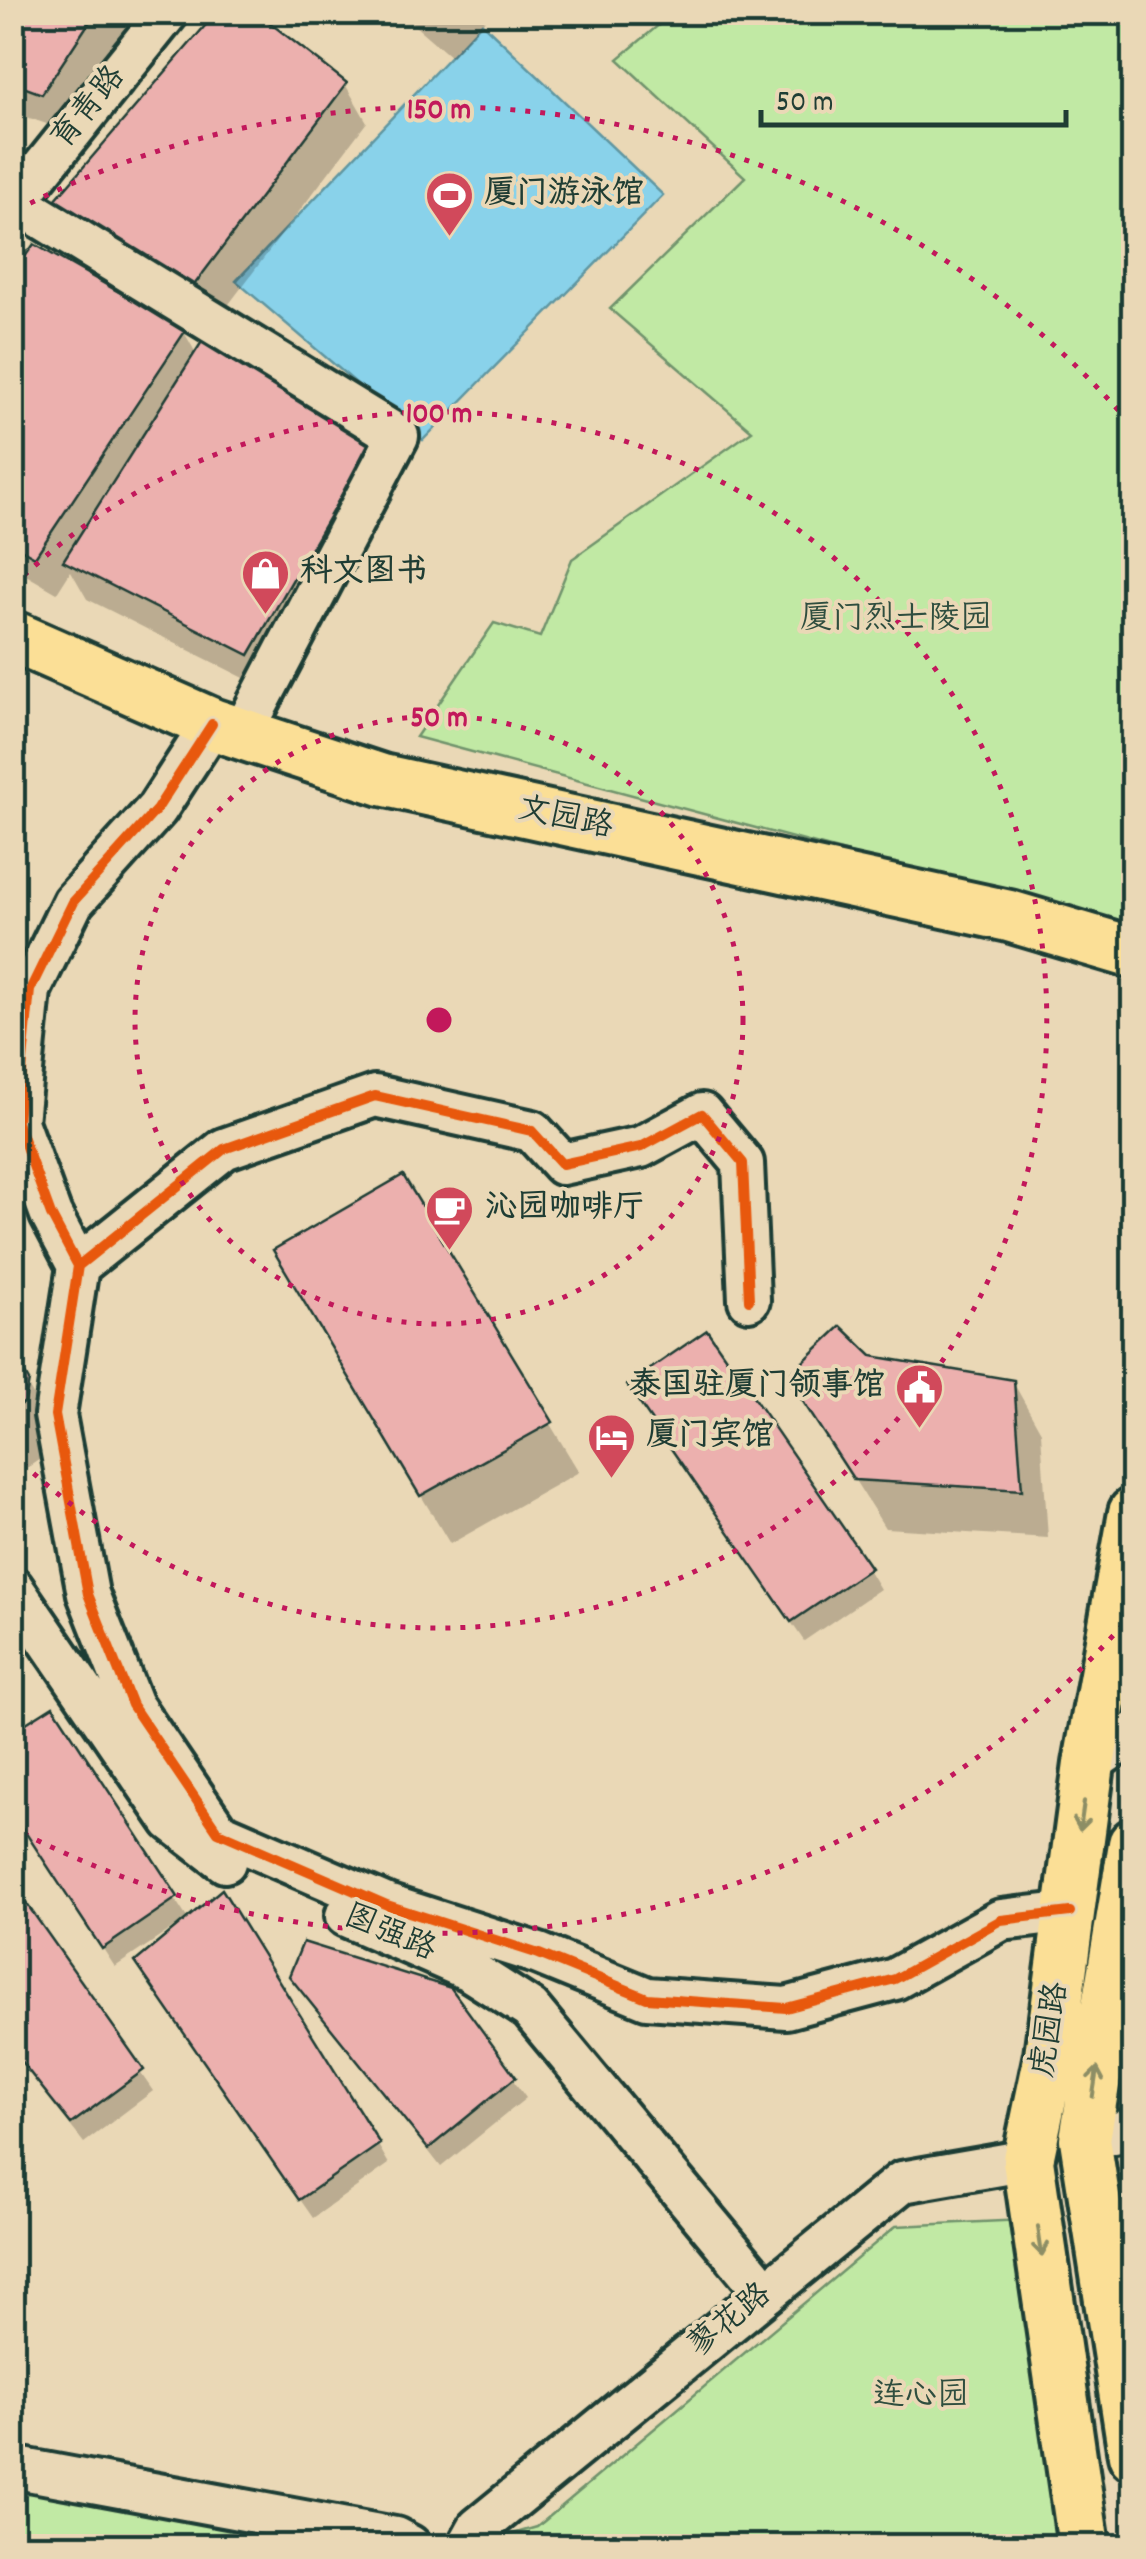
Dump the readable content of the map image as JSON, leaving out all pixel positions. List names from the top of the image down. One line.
{"streets":{"main road":["文园路","虎园路"],"street":["育青路","图强路","蓼花路"]},"crossings":[["图强路","蓼花路"],["虎园路","蓼花路"]],"parks":["厦门烈士陵园","连心园"],"places":{"sports":["厦门游泳馆"],"shop":["科文图书"],"cafe":["沁园咖啡厅"],"public building":["泰国驻厦门领事馆"],"hotel":["厦门宾馆"]},"scale_bar":"50 m","rings":["150 m","100 m","50 m"]}
